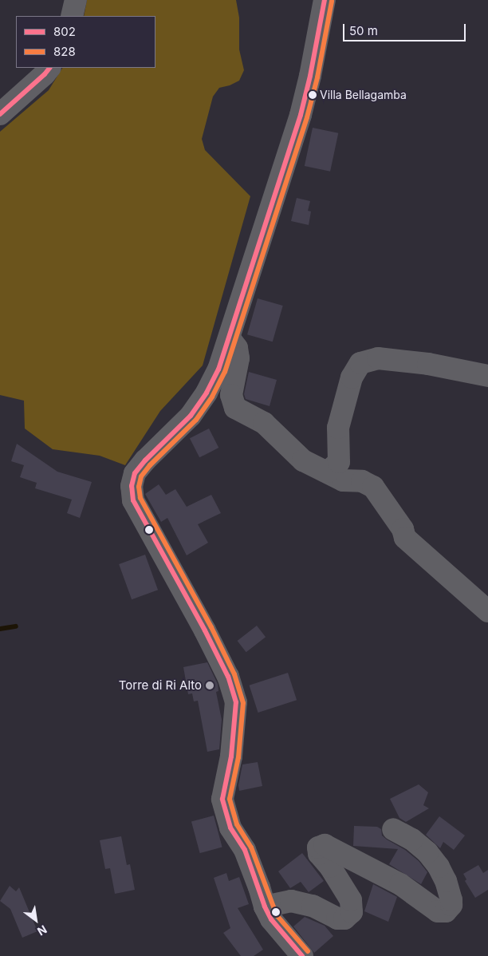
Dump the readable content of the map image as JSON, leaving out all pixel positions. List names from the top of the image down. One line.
{"places":["Villa Bellagamba","Torre di Ri Alto"],"lines":["transit line 802","transit line 828"],"legend":["802","828"],"scale_bar":"50 m","north":"bottom right"}
